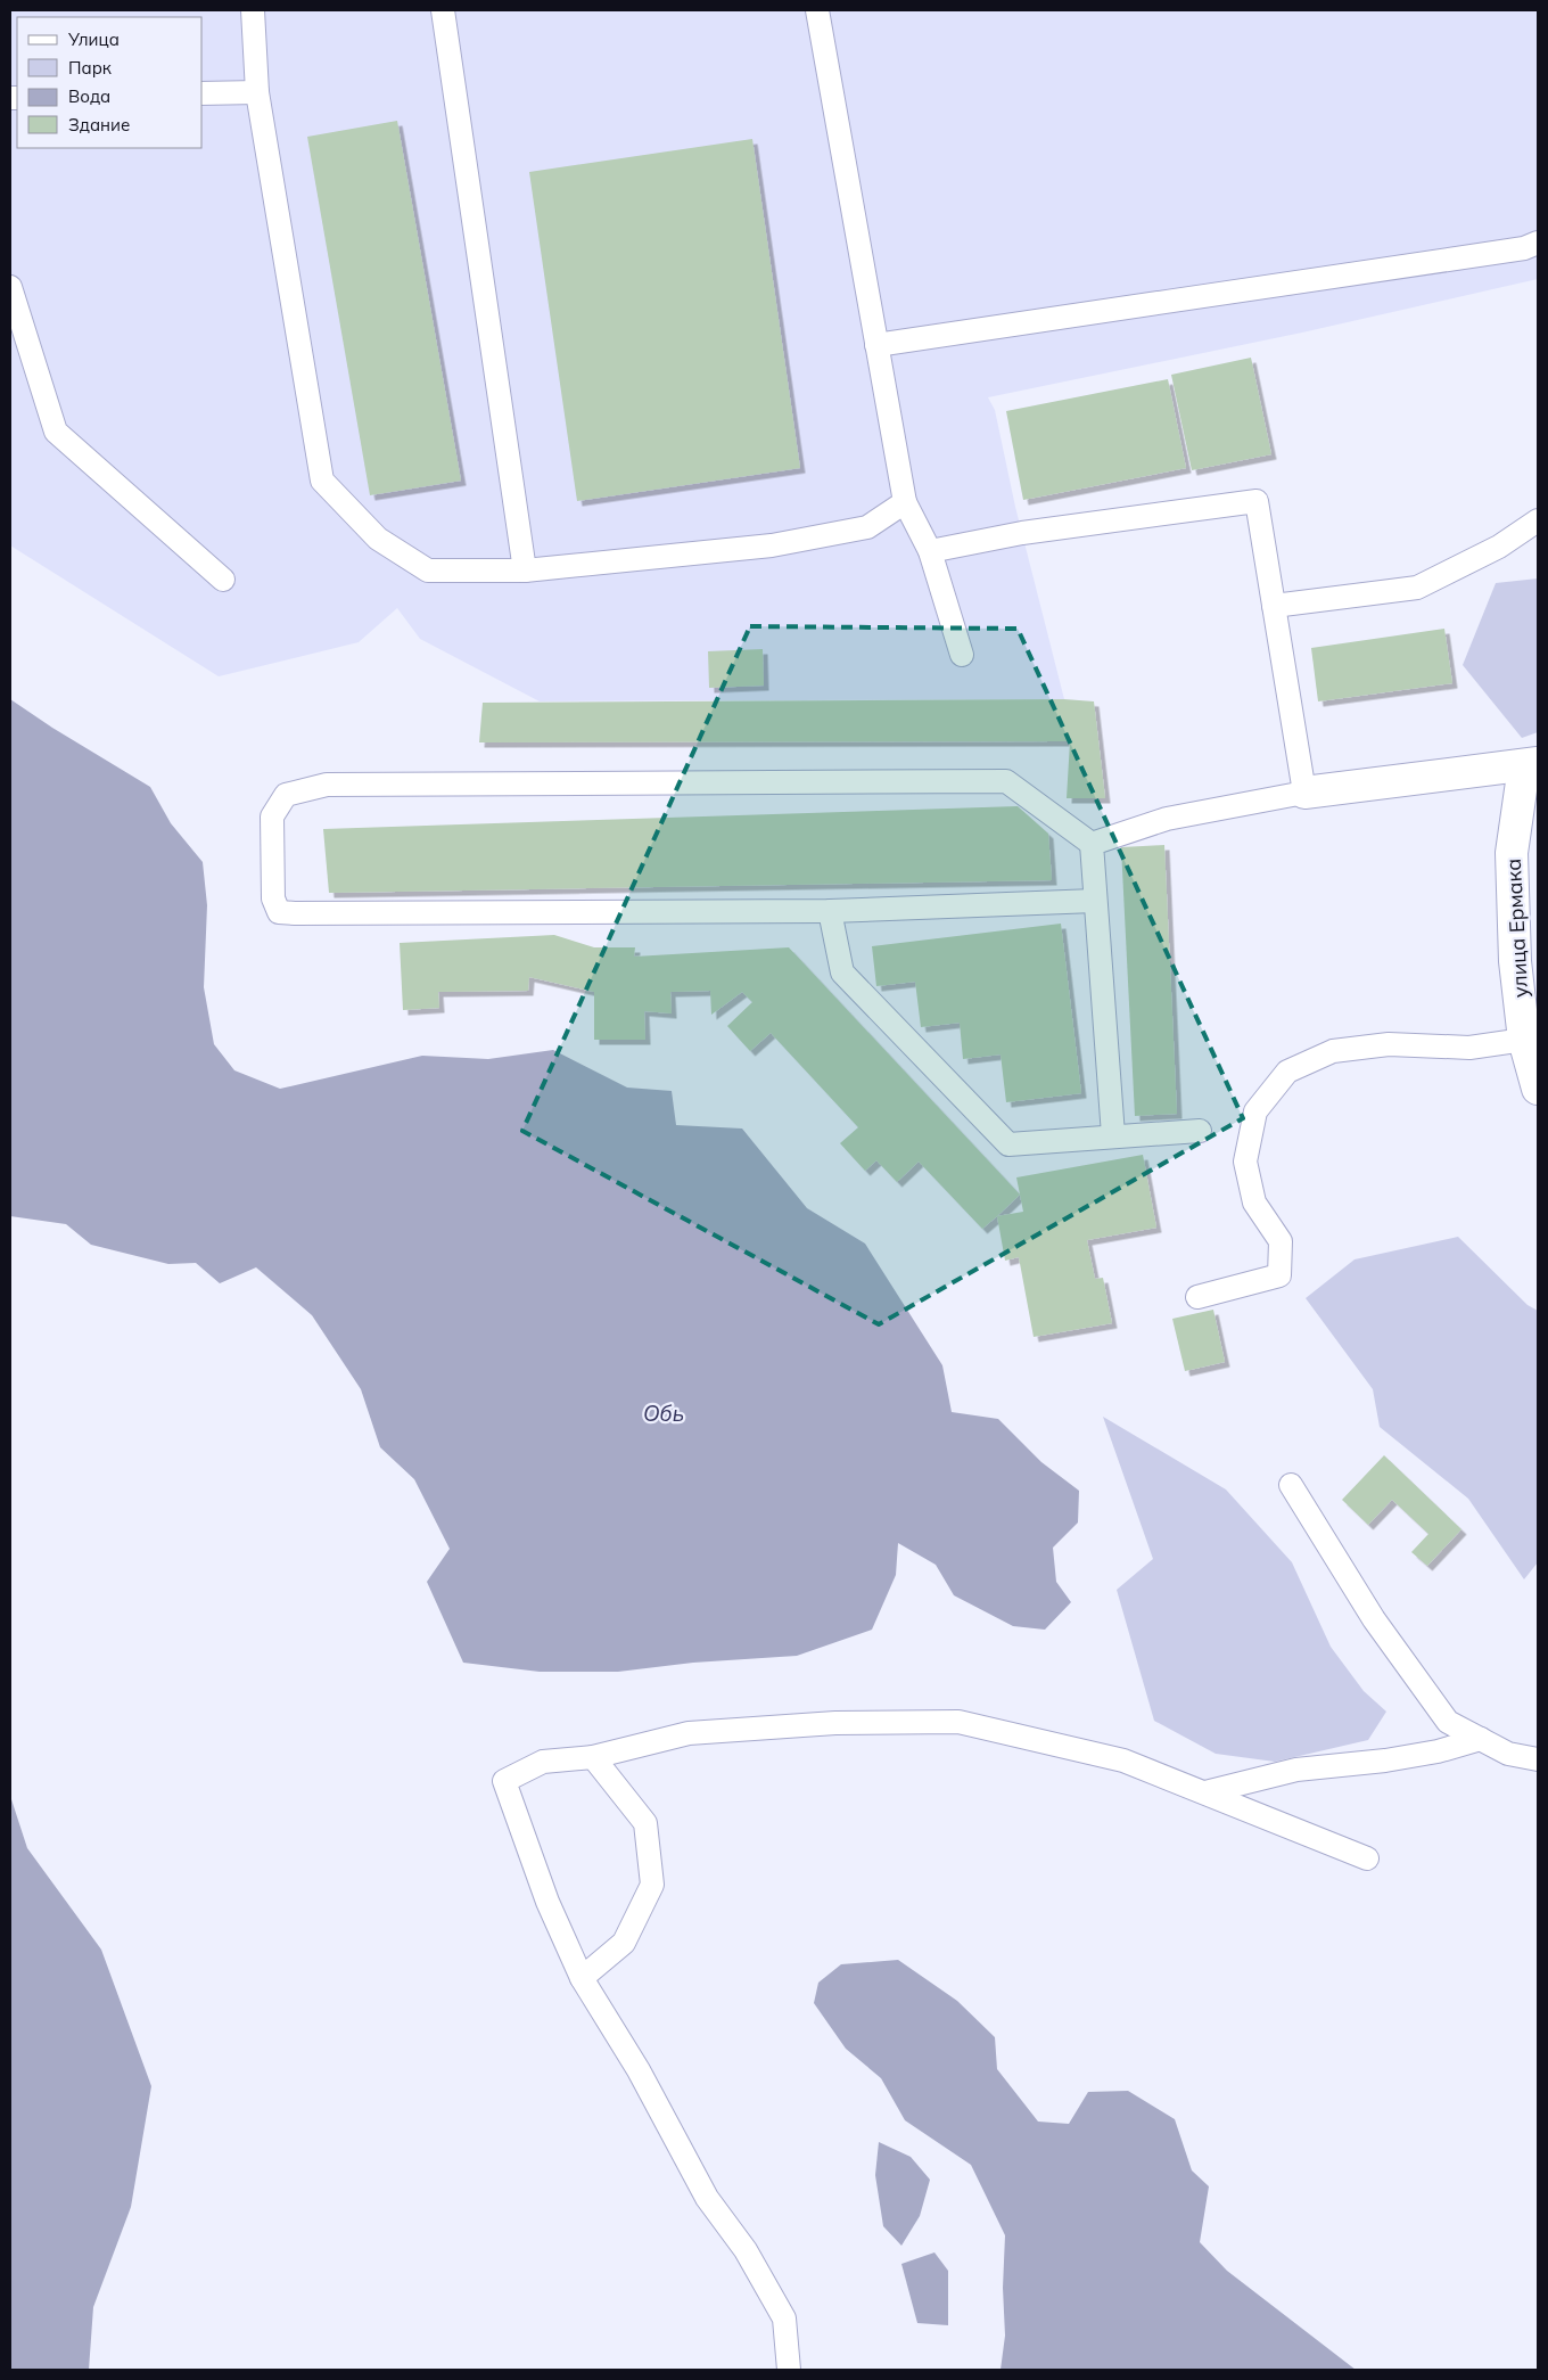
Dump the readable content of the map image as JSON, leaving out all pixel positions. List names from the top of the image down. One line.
{"streets":{"street":["улица Ермака"]},"water":["Обь"],"legend":["Улица","Парк","Вода","Здание"]}
